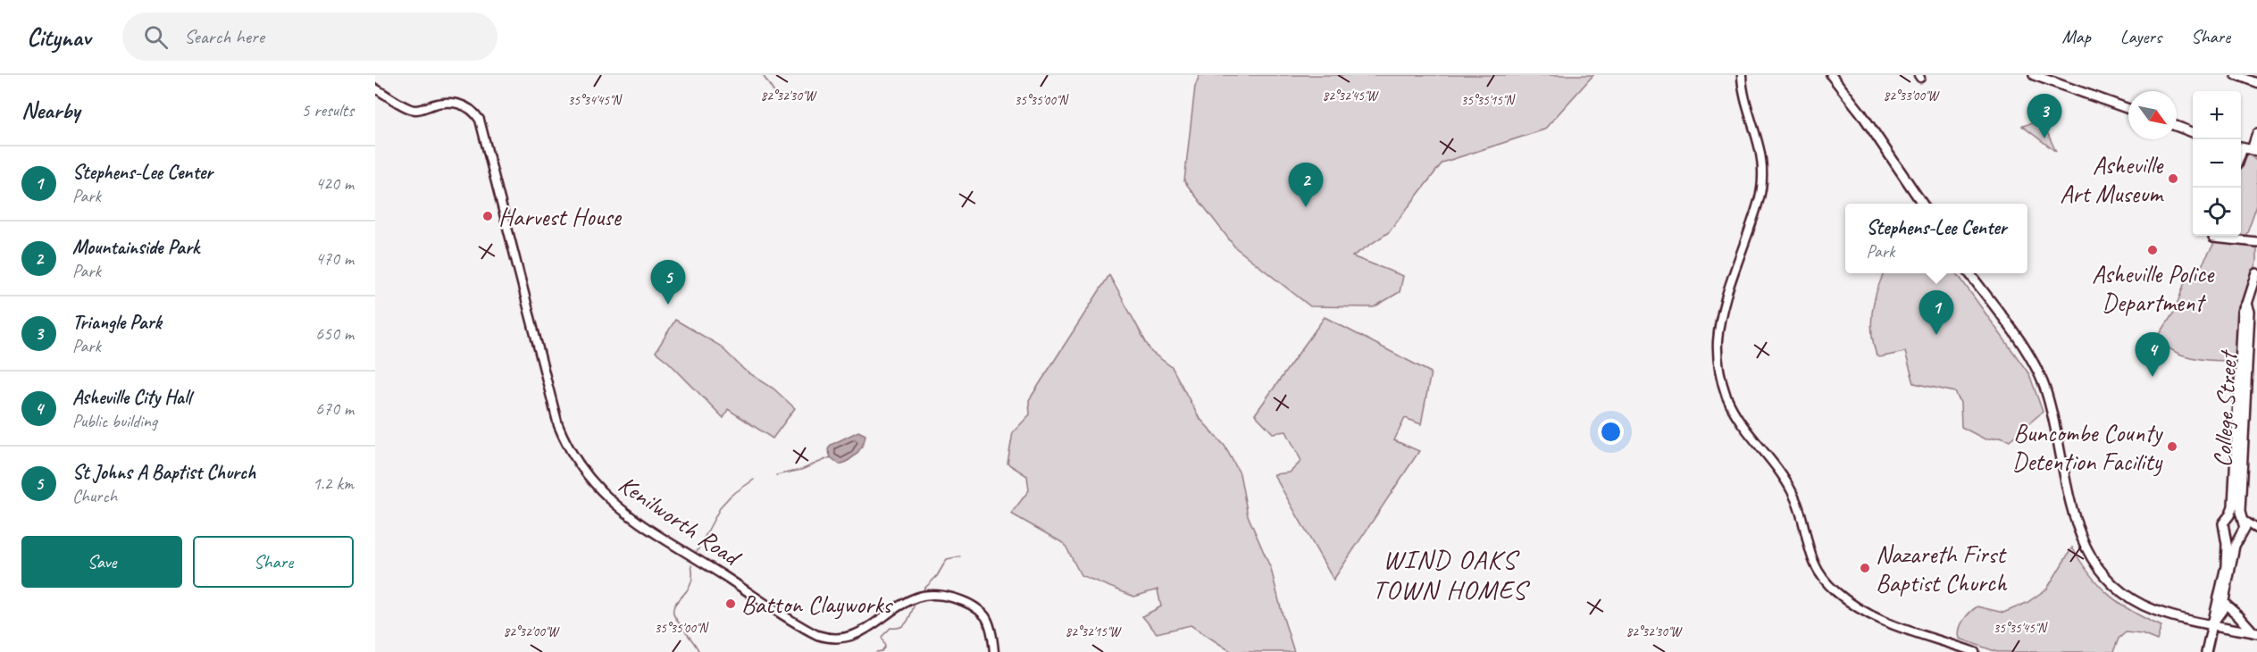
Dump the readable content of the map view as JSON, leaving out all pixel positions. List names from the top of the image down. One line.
{"streets":{"main road":["College Street"],"street":["Kenilworth Road"]},"districts":["WIND OAKS TOWN HOMES"],"places":["Asheville Art Museum","Harvest House","Asheville Police Department","Buncombe County Detention Facility","Nazareth First Baptist Church","Batton Clayworks"],"north":"bottom right","page":{"header":"Citynav","search":"Search here","nav":["Map","Layers","Share"],"heading":["Nearby","5 results"],"map_buttons":["+","−"],"pins":["3","2","5","1","4"],"list":[{"mark":"1","name":"Stephens-Lee Center","note":"Park","value":"420 m"},{"mark":"2","name":"Mountainside Park","note":"Park","value":"470 m"},{"mark":"3","name":"Triangle Park","note":"Park","value":"650 m"},{"mark":"4","name":"Asheville City Hall","note":"Public building","value":"670 m"},{"mark":"5","name":"St Johns A Baptist Church","note":"Church","value":"1.2 km"}],"popup":["Stephens-Lee Center","Park"],"buttons":["Save","Share"]},"coordinates":["82°33'00\"W","82°32'30\"W","82°32'45\"W","35°34'45\"N","35°35'00\"N","35°35'15\"N","35°35'45\"N","82°32'00\"W","82°32'15\"W"]}
